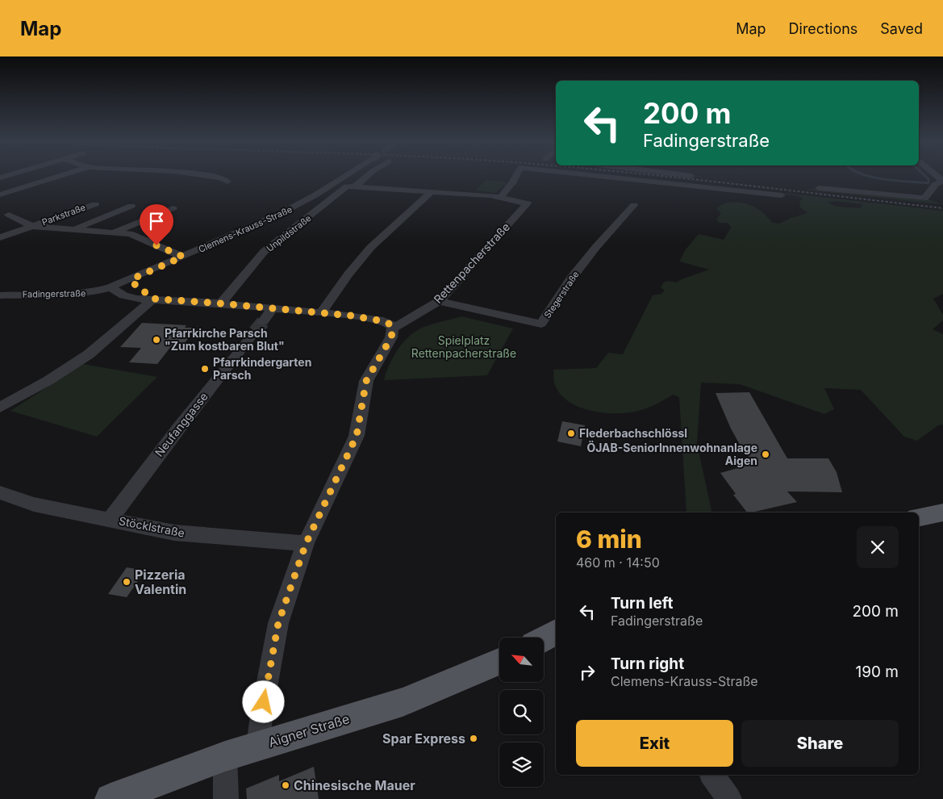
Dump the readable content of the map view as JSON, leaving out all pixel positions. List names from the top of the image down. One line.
{"streets":{"main road":["Aigner Straße"],"street":["Parkstraße","Clemens-Krauss-Straße","Unpildstraße","Rettenpacherstraße","Fadingerstraße","Stegerstraße","Neufanggasse","Stöcklstraße"]},"crossings":[["Parkstraße","Clemens-Krauss-Straße"],["Clemens-Krauss-Straße","Fadingerstraße"],["Unpildstraße","Rettenpacherstraße"],["Rettenpacherstraße","Stegerstraße"],["Neufanggasse","Stöcklstraße"]],"parks":["Spielplatz Rettenpacherstraße"],"places":["Pfarrkirche Parsch \"Zum kostbaren Blut\"","Pfarrkindergarten Parsch","Flederbachschlössl","ÖJAB-SeniorInnenwohnanlage Aigen","Pizzeria Valentin","Spar Express","Chinesische Mauer"],"north":"top left","page":{"header":"Map","nav":["Map","Directions","Saved"],"turn":["200 m","Fadingerstraße"],"heading":["6 min","460 m · 14:50"],"list":[{"name":"Turn left","note":"Fadingerstraße","value":"200 m"},{"name":"Turn right","note":"Clemens-Krauss-Straße","value":"190 m"}],"buttons":["Exit","Share"]}}
